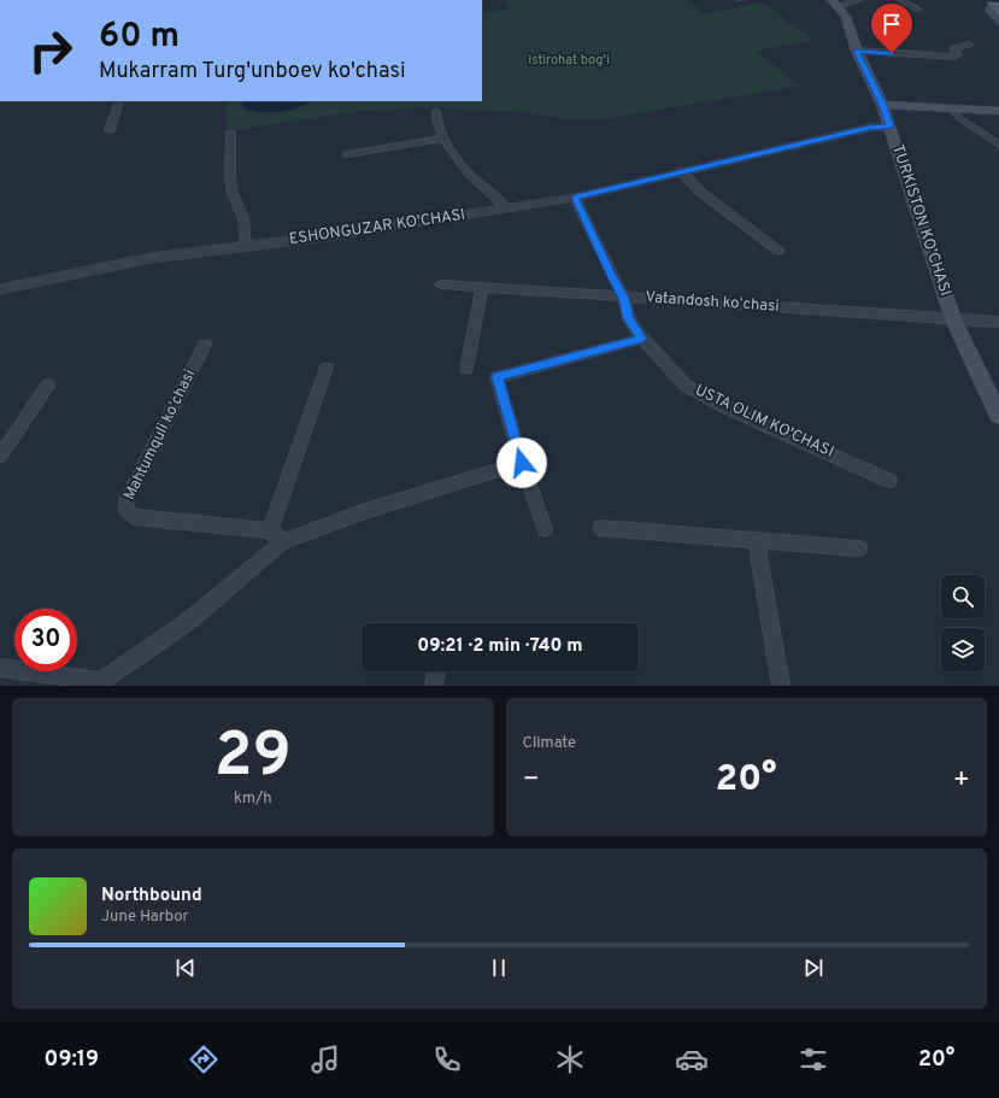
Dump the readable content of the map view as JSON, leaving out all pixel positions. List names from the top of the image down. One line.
{"streets":{"main road":["TURKISTON KO’CHASI"],"street":["ESHONGUZAR KO'CHASI","Vatandosh koʻchasi","USTA OLIM KO'CHASI","Mahtumquli koʻchasi"]},"crossings":[["TURKISTON KO’CHASI","ESHONGUZAR KO'CHASI"],["TURKISTON KO’CHASI","Vatandosh koʻchasi"],["ESHONGUZAR KO'CHASI","USTA OLIM KO'CHASI"],["Vatandosh koʻchasi","USTA OLIM KO'CHASI"]],"parks":["Istirohat bog'i"],"page":{"turn":["60 m","Mukarram Turg'unboev ko'chasi"],"limit":"30","trip":"09:21 · 2 min · 740 m","tile":[["29","km/h"],"Climate"],"heat":["−","20°","+"],"song":["Northbound","June Harbor"],"tabs":["09:19","20°"]}}
